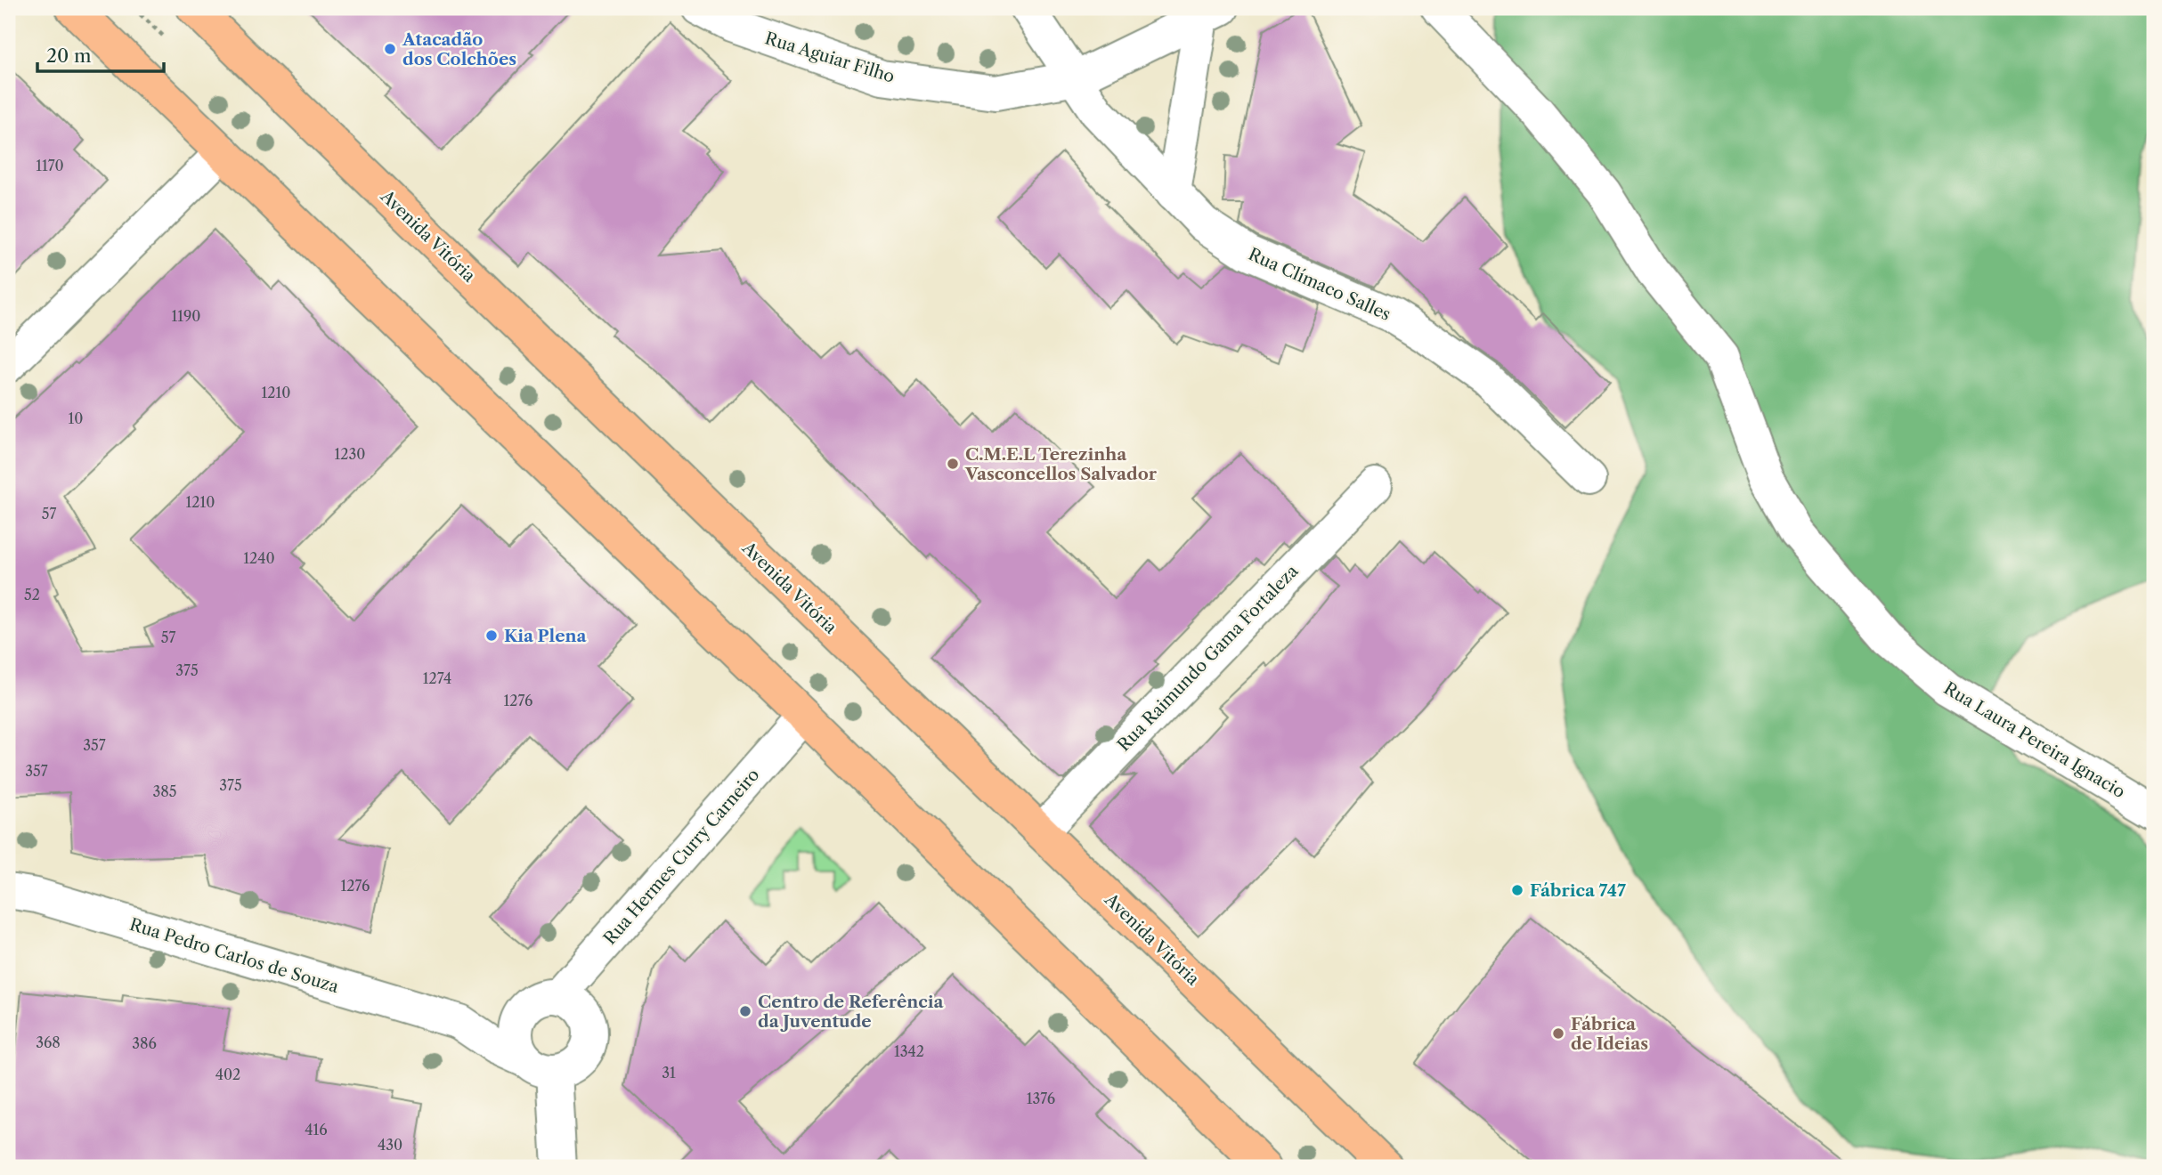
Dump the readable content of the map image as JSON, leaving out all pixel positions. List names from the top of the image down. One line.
{"streets":{"main road":["Avenida Vitória"],"street":["Rua Aguiar Filho","Rua Clímaco Salles","Rua Raimundo Gama Fortaleza","Rua Laura Pereira Ignacio","Rua Hermes Curry Carneiro","Rua Pedro Carlos de Souza"]},"crossings":[["Rua Aguiar Filho","Rua Clímaco Salles"],["Avenida Vitória","Rua Raimundo Gama Fortaleza"],["Rua Hermes Curry Carneiro","Rua Pedro Carlos de Souza"]],"places":["Atacadão dos Colchões","C.M.E.L Terezinha Vasconcellos Salvador","Kia Plena","Fábrica 747","Centro de Referência da Juventude","Fábrica de Ideias"],"house_numbers":["1170","1190","1210","10","1230","1210","57","1240","52","57","375","1274","1276","357","357","375","385","1276","368","386","1342","31","402","1376","416","430"],"scale_bar":"20 m"}
